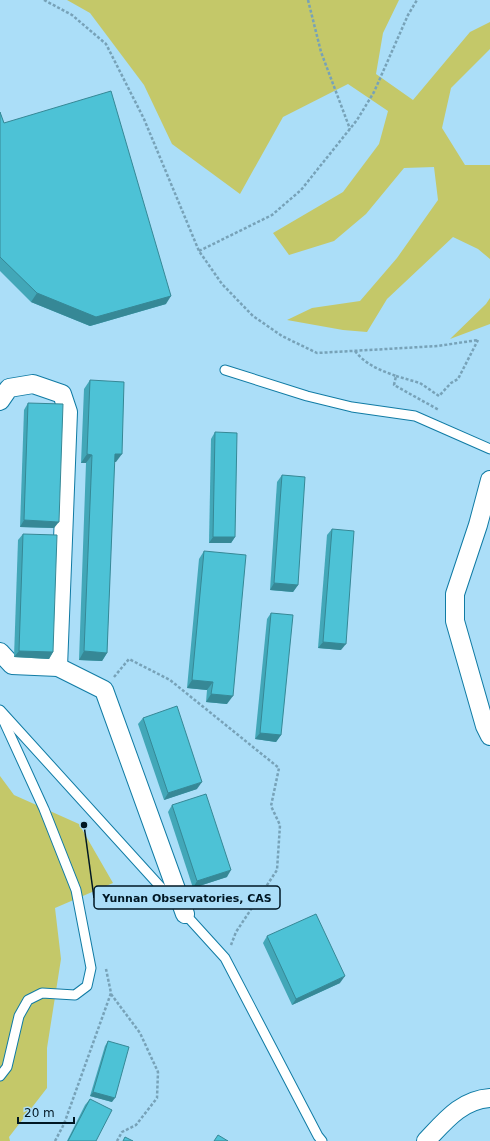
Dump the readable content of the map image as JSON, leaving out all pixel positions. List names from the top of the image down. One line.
{"places":["Yunnan Observatories, CAS"],"scale_bar":"20 m"}
